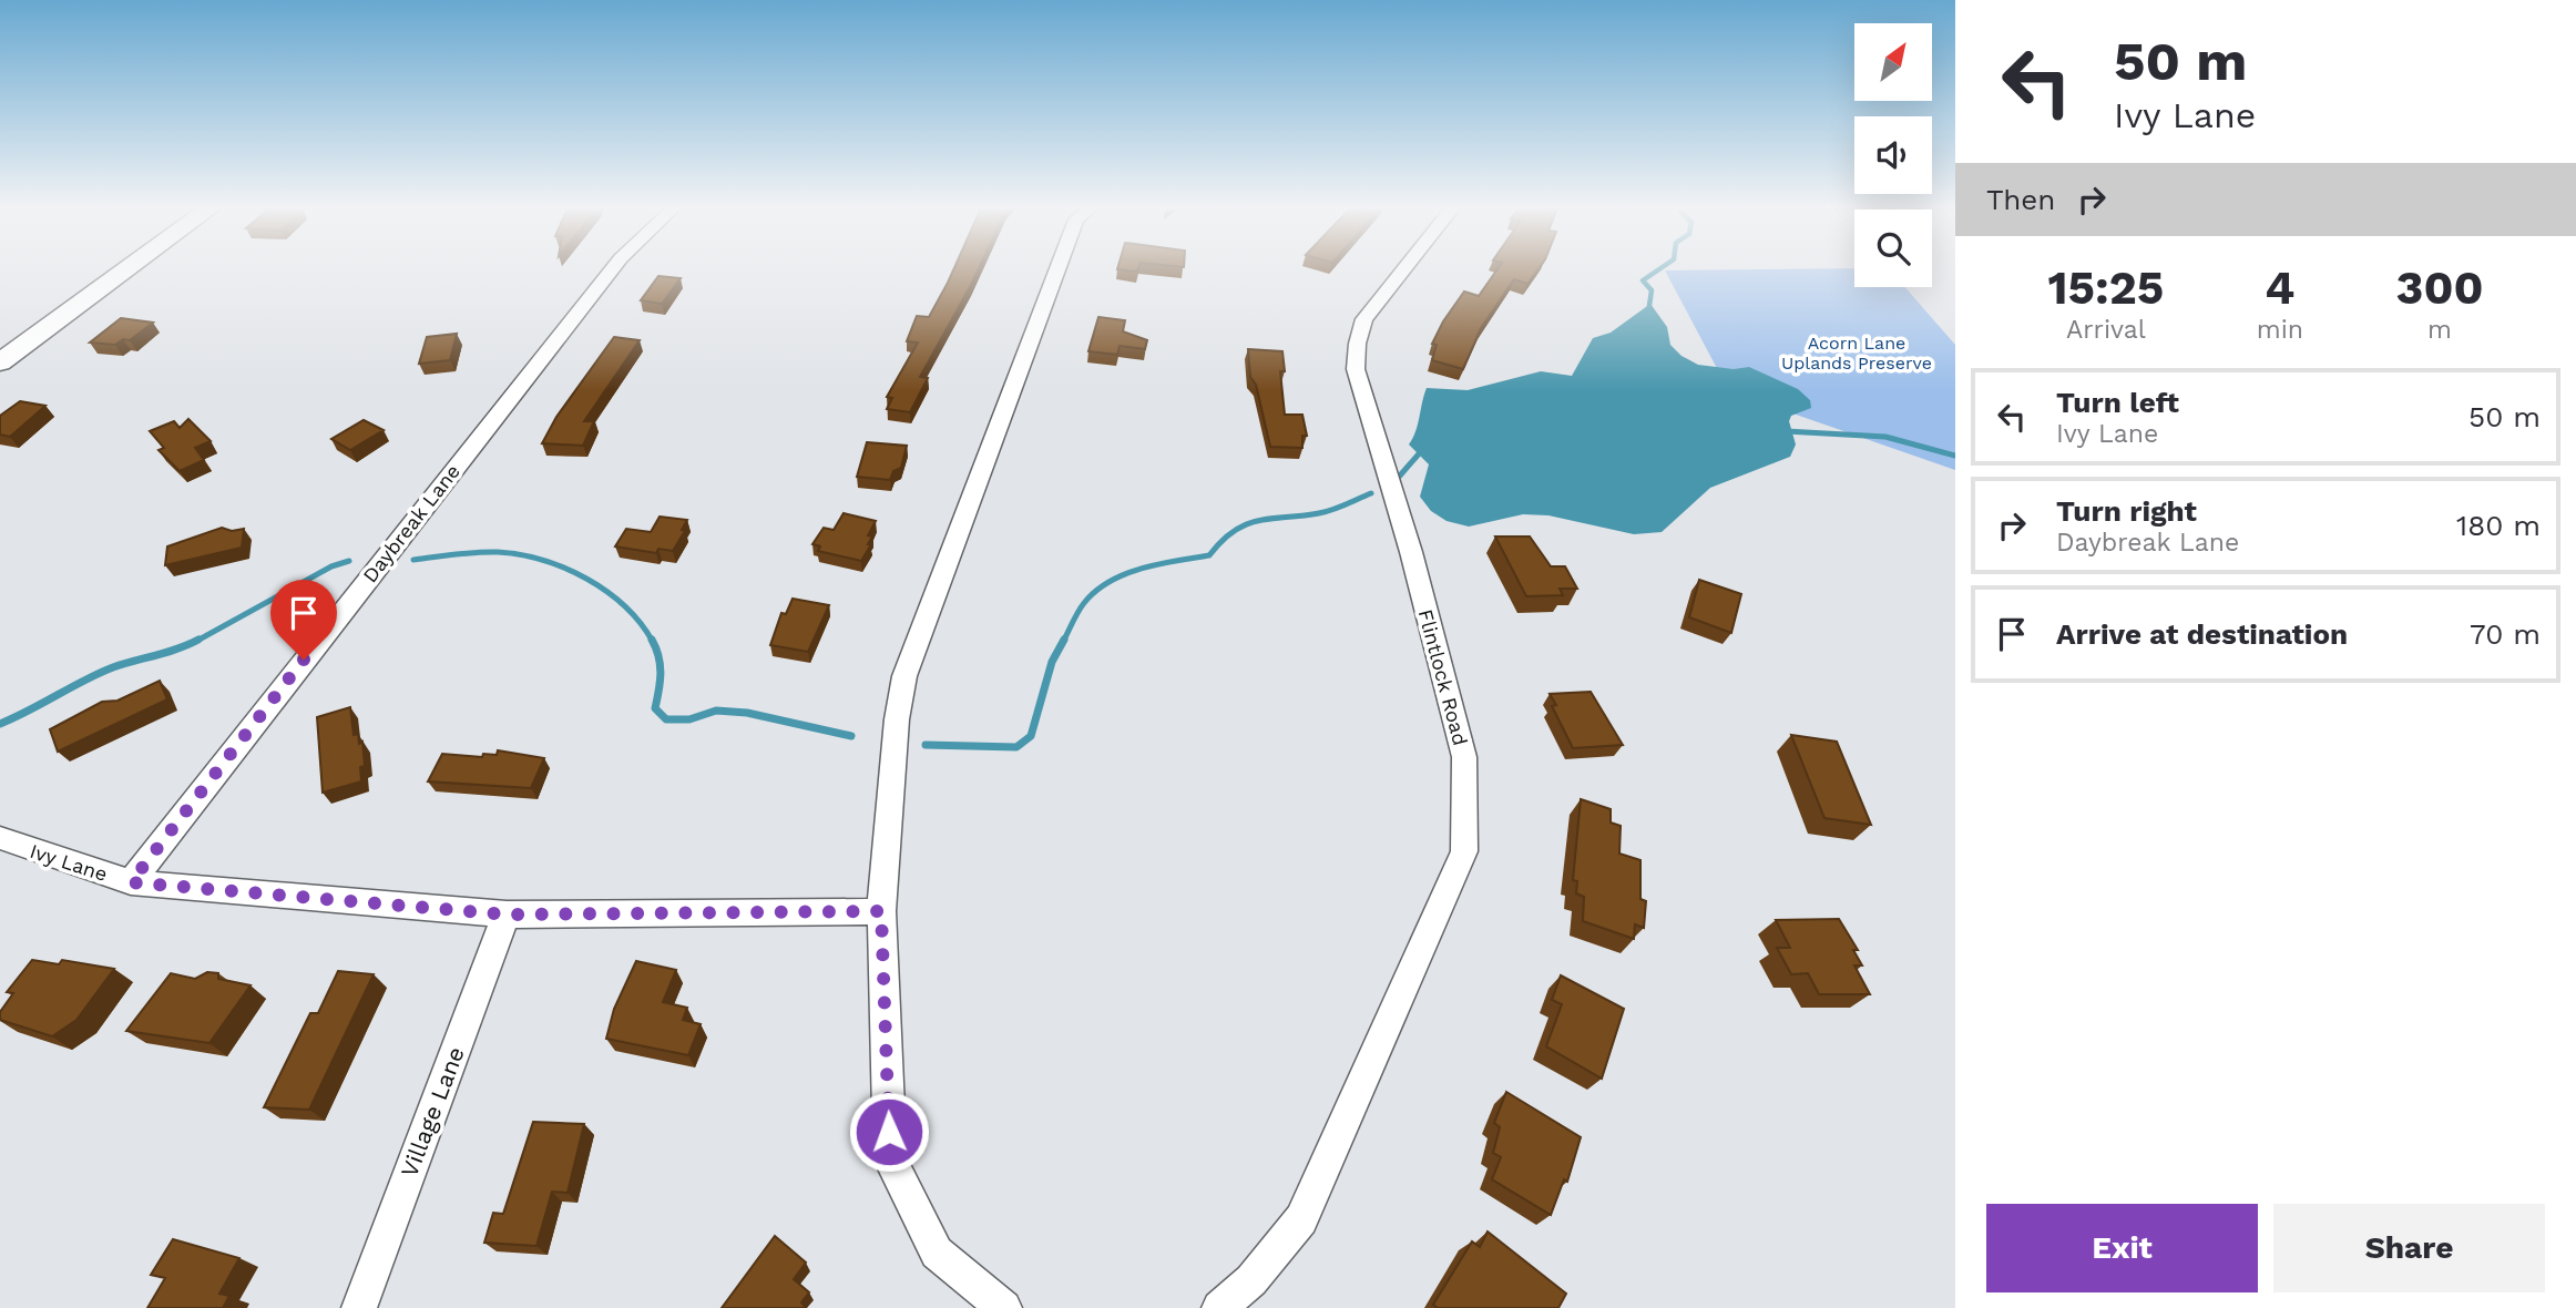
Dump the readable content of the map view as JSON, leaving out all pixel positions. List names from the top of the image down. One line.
{"streets":{"street":["Daybreak Lane","Flintlock Road","Ivy Lane","Village Lane"]},"crossings":[["Daybreak Lane","Ivy Lane"],["Ivy Lane","Village Lane"]],"parks":["Acorn Lane Uplands Preserve"],"north":"top right","page":{"turn":["50 m","Ivy Lane"],"then":"Then","eta":["15:25","Arrival","4","min","300","m"],"list":[{"name":"Turn left","note":"Ivy Lane","value":"50 m"},{"name":"Turn right","note":"Daybreak Lane","value":"180 m"},{"name":"Arrive at destination","value":"70 m"}],"buttons":["Exit","Share"]}}
